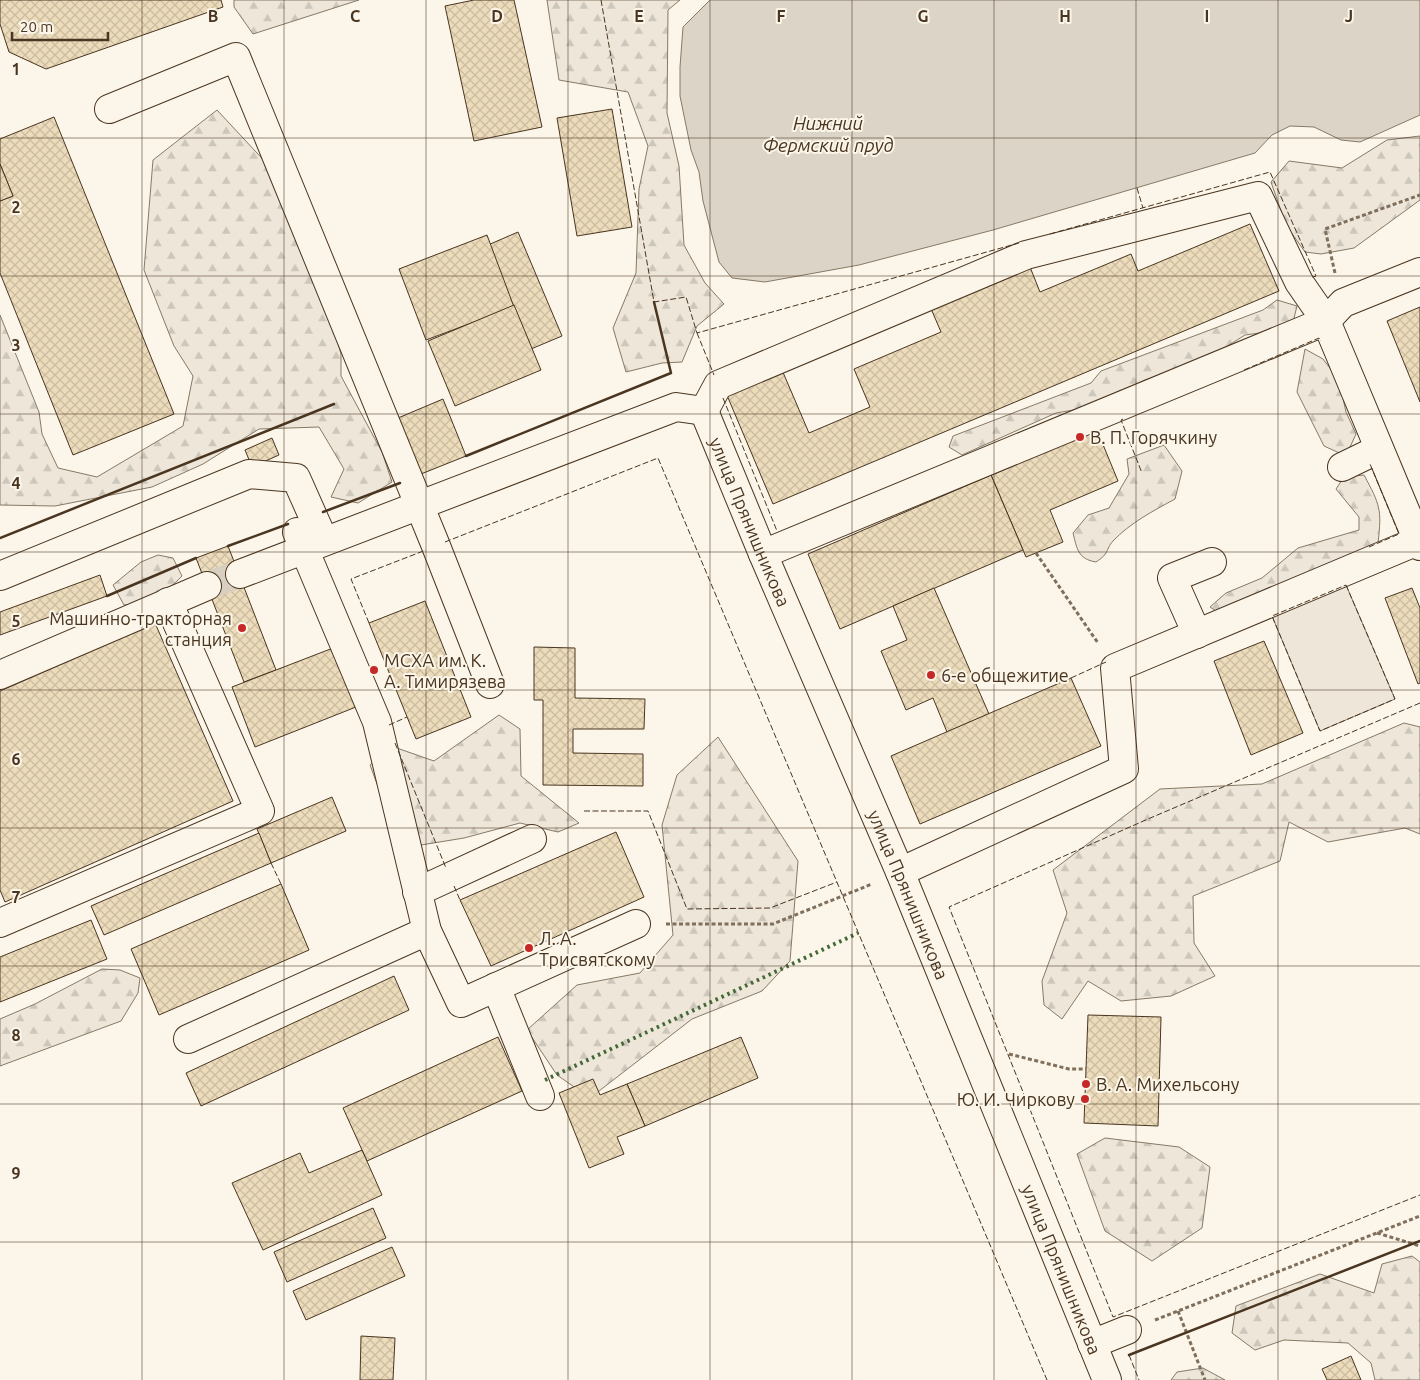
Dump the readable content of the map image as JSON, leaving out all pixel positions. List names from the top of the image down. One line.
{"streets":{"street":["улица Прянишникова"]},"water":["Нижний Фермский пруд"],"places":["В. П. Горячкину","Машинно-тракторная станция","МСХА им. К. А. Тимирязева","6-е общежитие","Л. А. Трисвятскому","В. А. Михельсону","Ю. И. Чиркову"],"scale_bar":"20 m","grid":{"columns":["B","C","D","E","F","G","H","I","J"],"rows":["1","2","3","4","5","6","7","8","9"]}}
